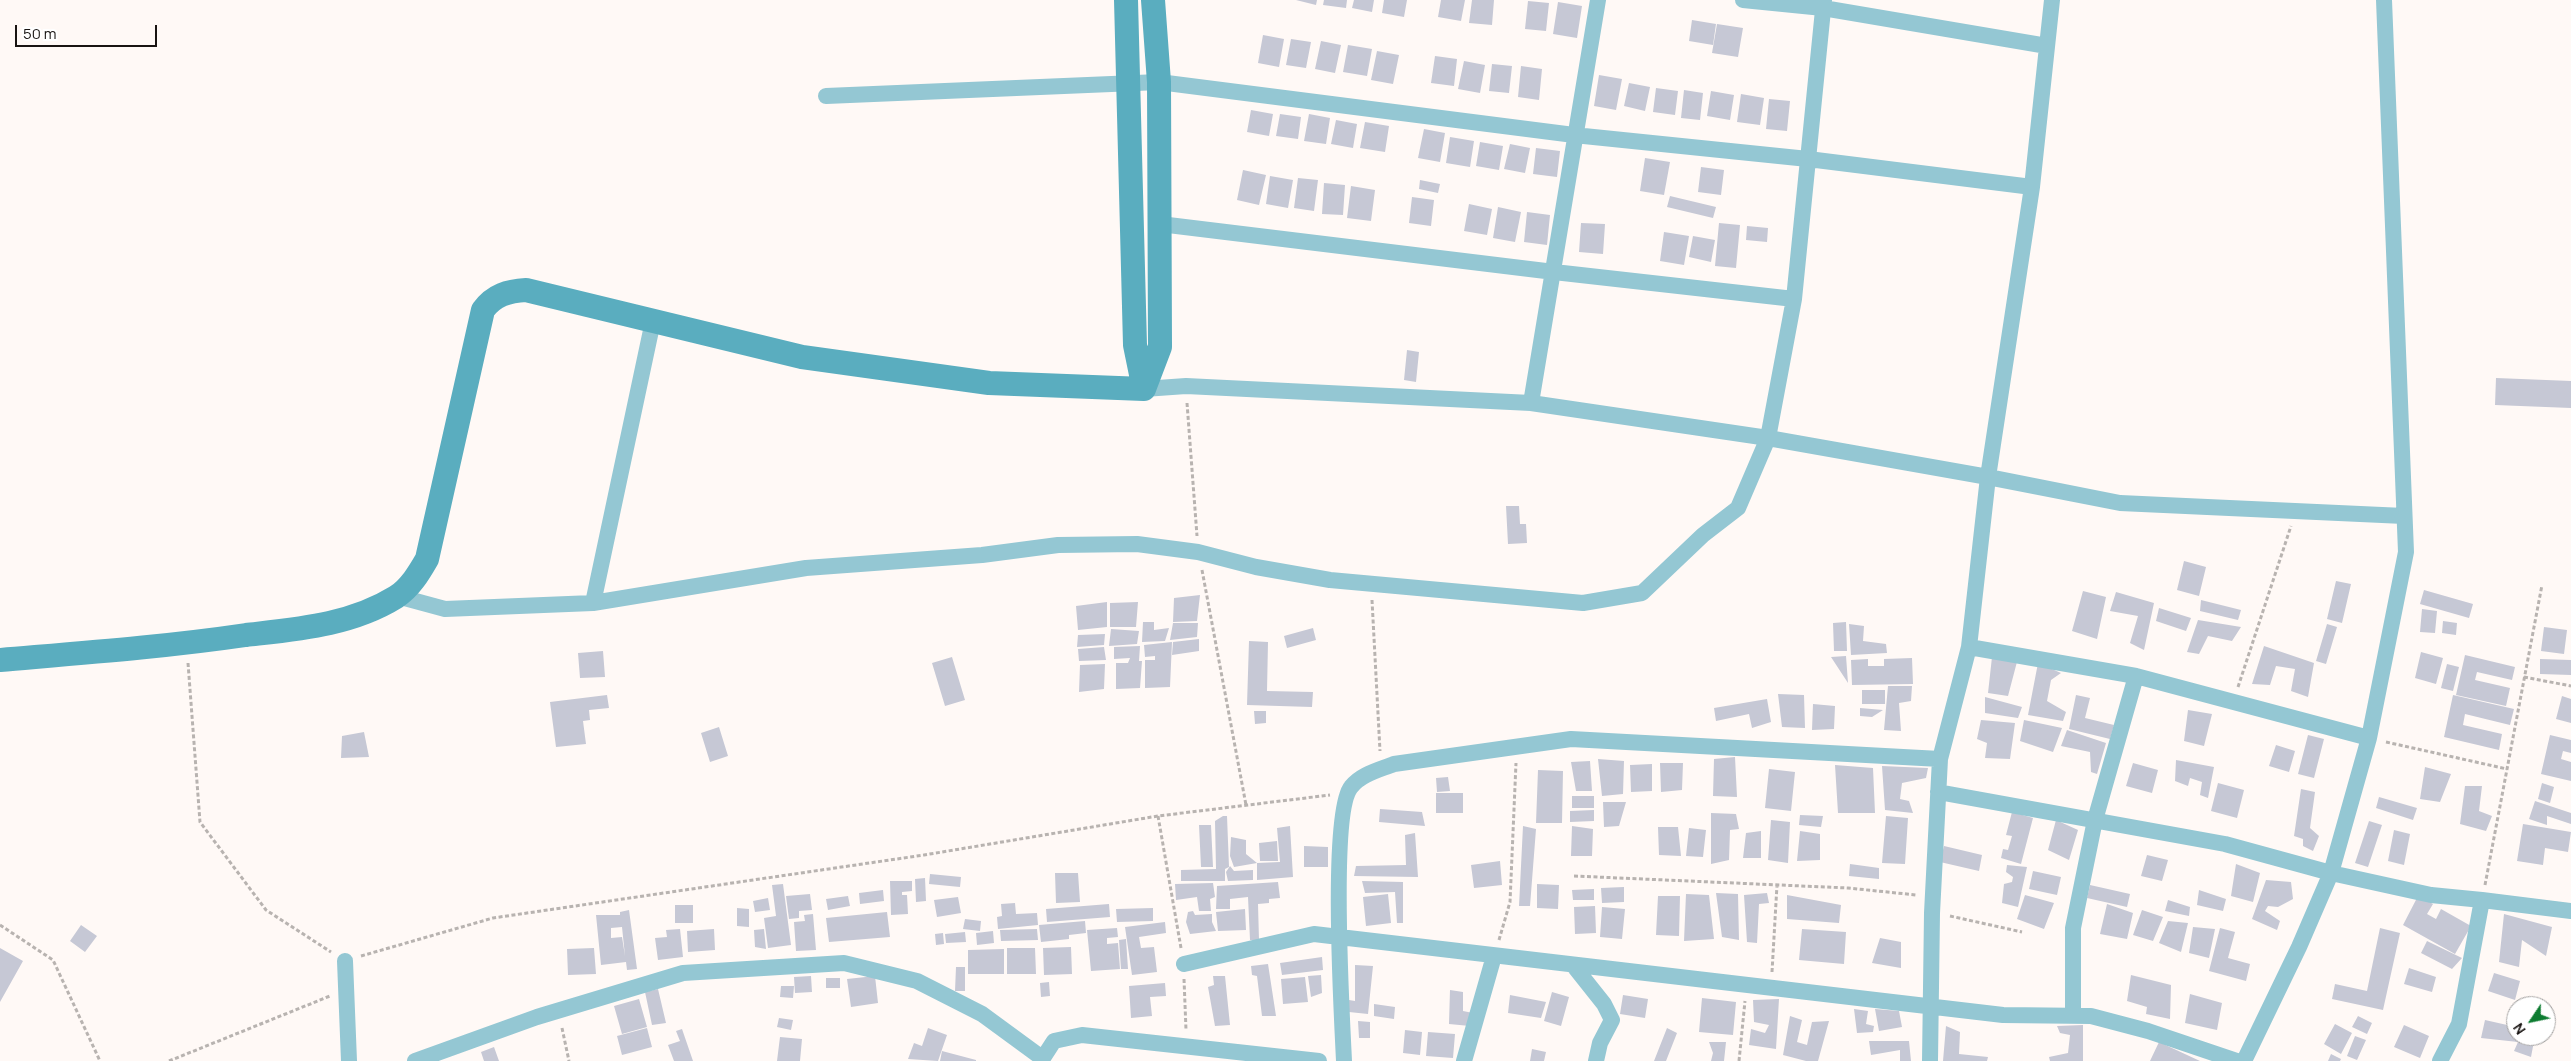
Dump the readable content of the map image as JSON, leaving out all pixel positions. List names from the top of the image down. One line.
{"scale_bar":"50 m","north":"bottom left"}
